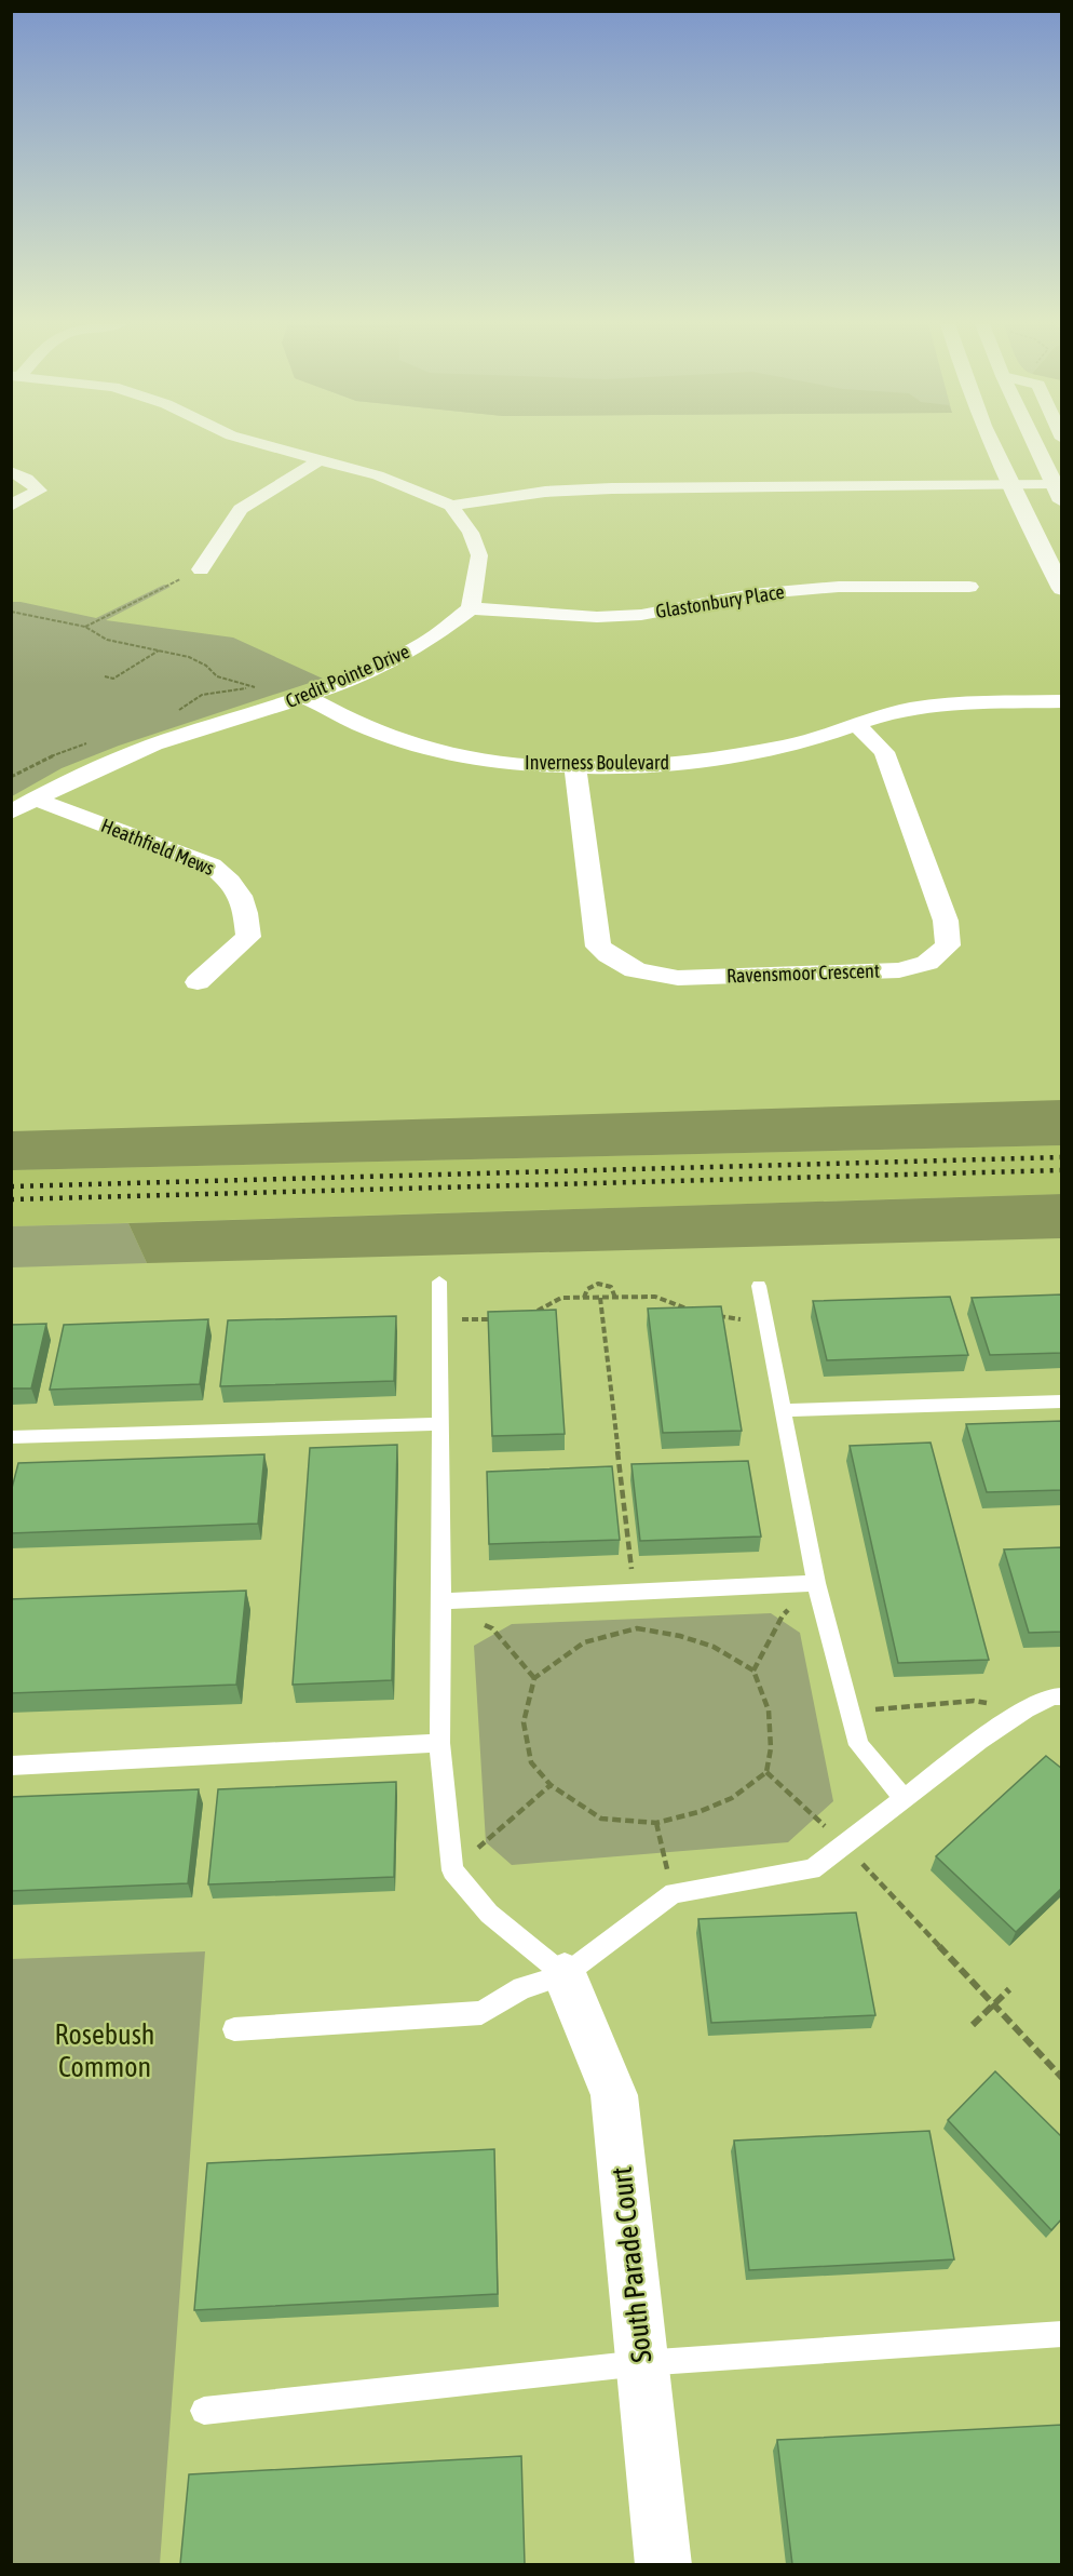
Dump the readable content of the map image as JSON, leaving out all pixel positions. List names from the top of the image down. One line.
{"streets":{"street":["Glastonbury Place","Credit Pointe Drive","Inverness Boulevard","Heathfield Mews","Ravensmoor Crescent","South Parade Court"]},"crossings":[["Glastonbury Place","Credit Pointe Drive"],["Credit Pointe Drive","Inverness Boulevard"],["Credit Pointe Drive","Heathfield Mews"],["Inverness Boulevard","Ravensmoor Crescent"]],"parks":["Rosebush Common"]}
